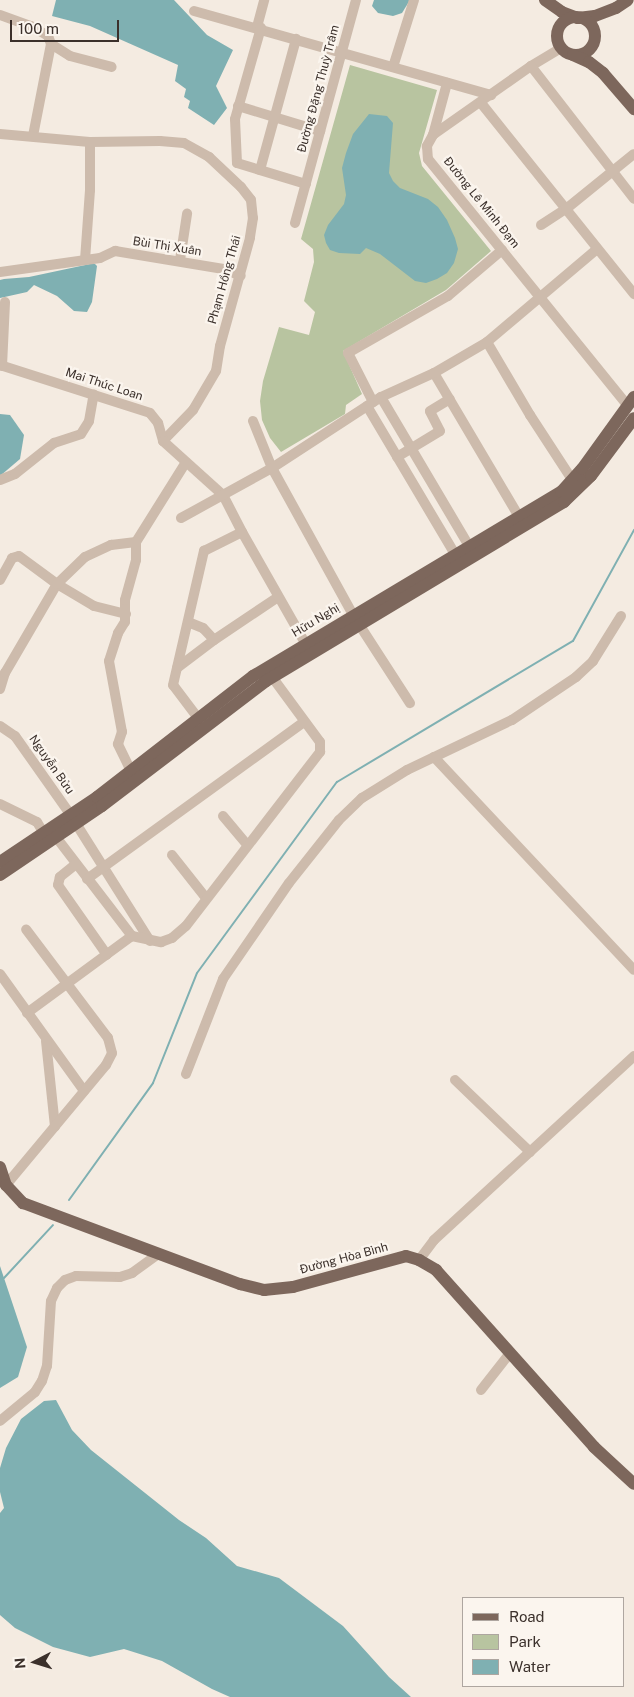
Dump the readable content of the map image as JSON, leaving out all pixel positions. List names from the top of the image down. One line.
{"streets":{"main road":["Hữu Nghị","Đường Hòa Bình"],"street":["Đường Đặng Thuỳ Trâm","Đường Lê Minh Đạm","Bùi Thị Xuân","Phạm Hồng Thái","Mai Thúc Loan","Nguyễn Bửu"]},"crossings":[["Đường Lê Minh Đạm","Hữu Nghị"],["Bùi Thị Xuân","Phạm Hồng Thái"],["Phạm Hồng Thái","Mai Thúc Loan"],["Hữu Nghị","Nguyễn Bửu"]],"legend":["Road","Park","Water"],"scale_bar":"100 m","north":"left"}
